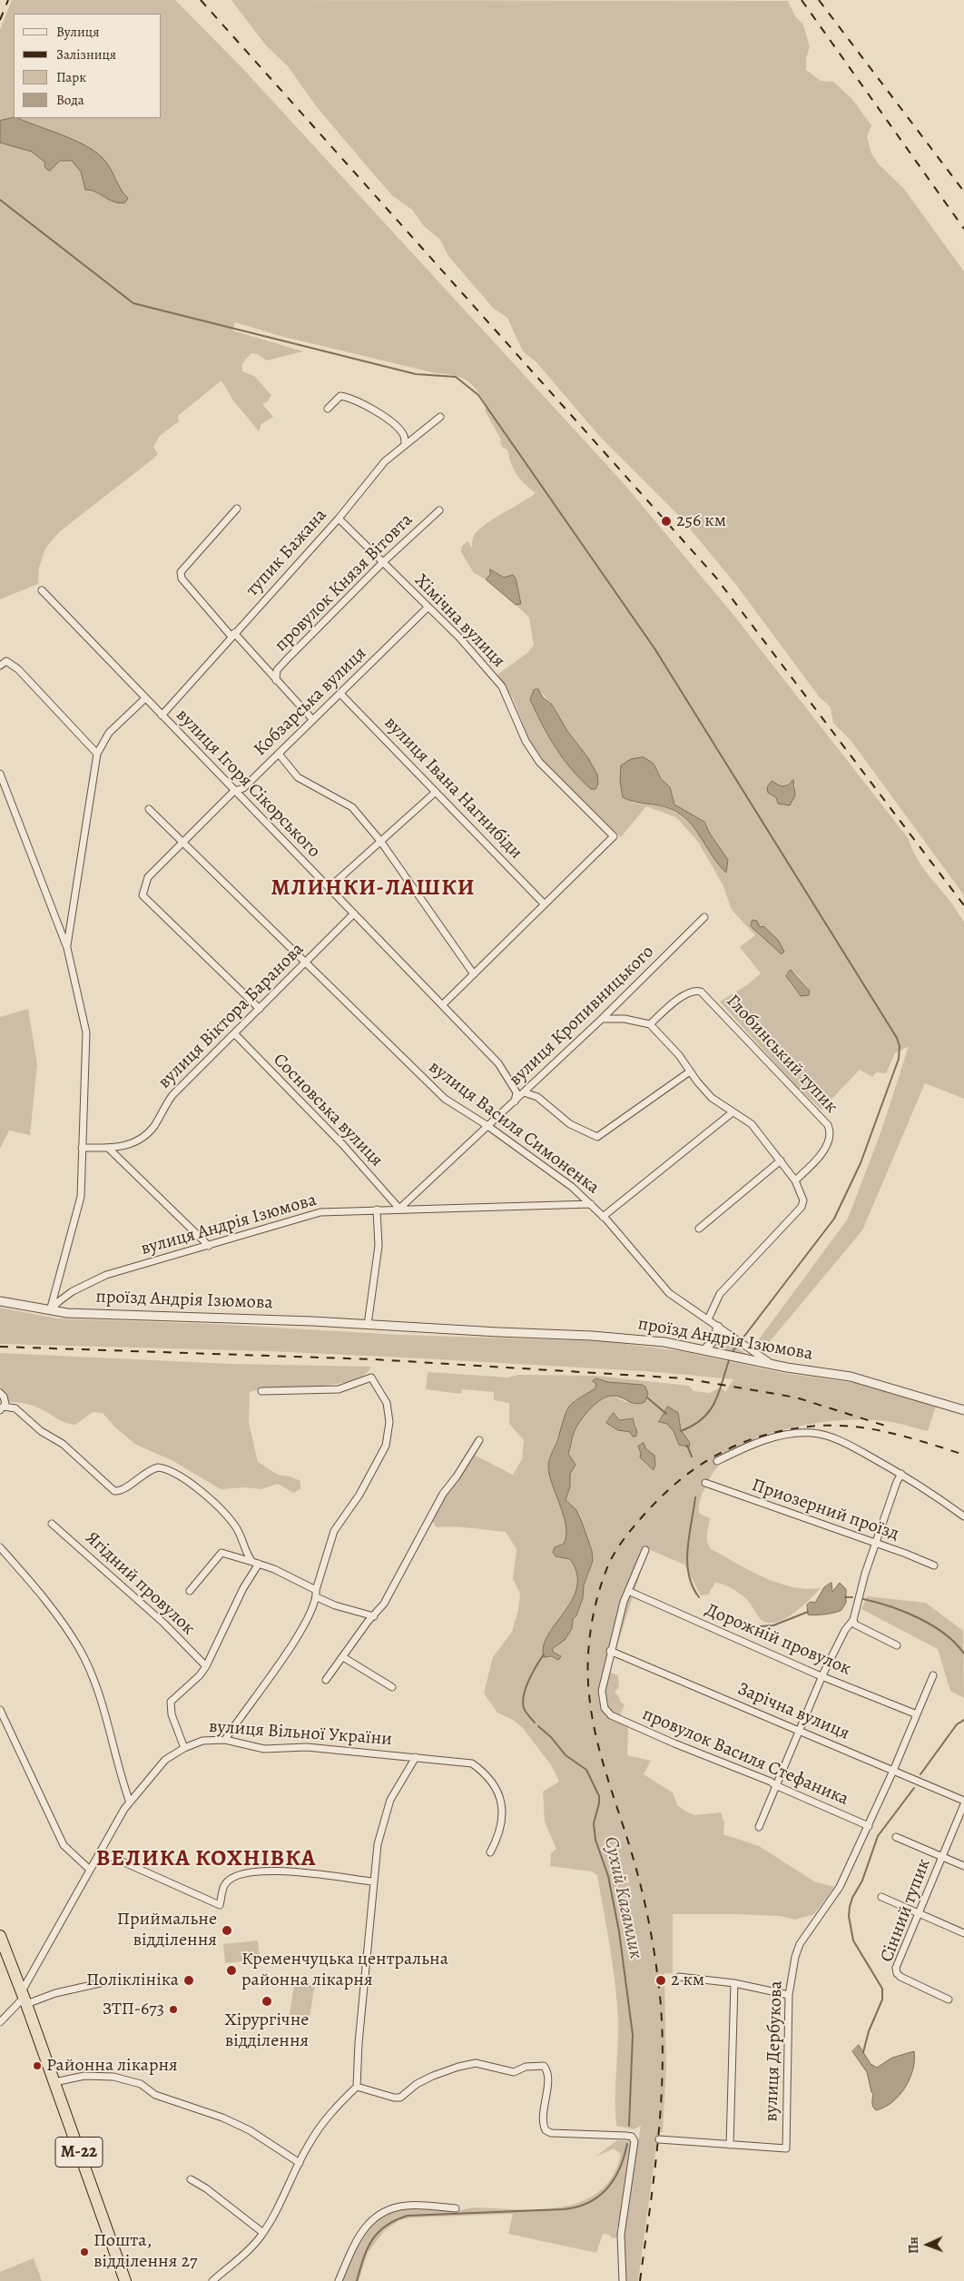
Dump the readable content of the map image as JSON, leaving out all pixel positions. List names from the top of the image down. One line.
{"streets":{"highway":["М-22"],"street":["тупик Бажана","провулок Князя Вітовта","Хімічна вулиця","Кобзарська вулиця","вулиця Ігоря Сікорського","вулиця Івана Нагнибіди","вулиця Віктора Баранова","вулиця Кропивницького","Глобинський тупик","Сосновська вулиця","вулиця Василя Симоненка","вулиця Андрія Ізюмова","проїзд Андрія Ізюмова","Приозерний проїзд","Ягідний провулок","Дорожній провулок","Зарічна вулиця","вулиця Вільної України","провулок Василя Стефаника","Сінний тупик","вулиця Дербукова"]},"crossings":[["тупик Бажана","Хімічна вулиця"],["тупик Бажана","вулиця Ігоря Сікорського"],["провулок Князя Вітовта","Хімічна вулиця"],["Хімічна вулиця","Кобзарська вулиця"],["Хімічна вулиця","вулиця Івана Нагнибіди"],["Кобзарська вулиця","вулиця Ігоря Сікорського"],["Кобзарська вулиця","вулиця Івана Нагнибіди"],["Кобзарська вулиця","вулиця Віктора Баранова"],["Кобзарська вулиця","вулиця Василя Симоненка"],["вулиця Ігоря Сікорського","вулиця Віктора Баранова"],["вулиця Ігоря Сікорського","вулиця Кропивницького"],["вулиця Віктора Баранова","Сосновська вулиця"],["вулиця Віктора Баранова","вулиця Василя Симоненка"],["вулиця Кропивницького","Сосновська вулиця"],["вулиця Кропивницького","вулиця Василя Симоненка"],["вулиця Кропивницького","вулиця Андрія Ізюмова"],["Сосновська вулиця","вулиця Андрія Ізюмова"],["вулиця Василя Симоненка","вулиця Андрія Ізюмова"],["вулиця Василя Симоненка","проїзд Андрія Ізюмова"],["вулиця Андрія Ізюмова","проїзд Андрія Ізюмова"],["Дорожній провулок","вулиця Дербукова"],["Зарічна вулиця","провулок Василя Стефаника"],["Зарічна вулиця","Сінний тупик"],["Зарічна вулиця","вулиця Дербукова"],["вулиця Вільної України","М-22"],["провулок Василя Стефаника","вулиця Дербукова"]],"districts":["МЛИНКИ-ЛАШКИ","ВЕЛИКА КОХНІВКА"],"water":["Сухий Кагамлик"],"places":["256 км","Приймальне відділення","Кременчуцька центральна районна лікарня","Поліклініка","2 км","Хірургічне відділення","ЗТП-673","Районна лікарня","Пошта, відділення 27"],"legend":["Вулиця","Залізниця","Парк","Вода"],"north":"left"}
